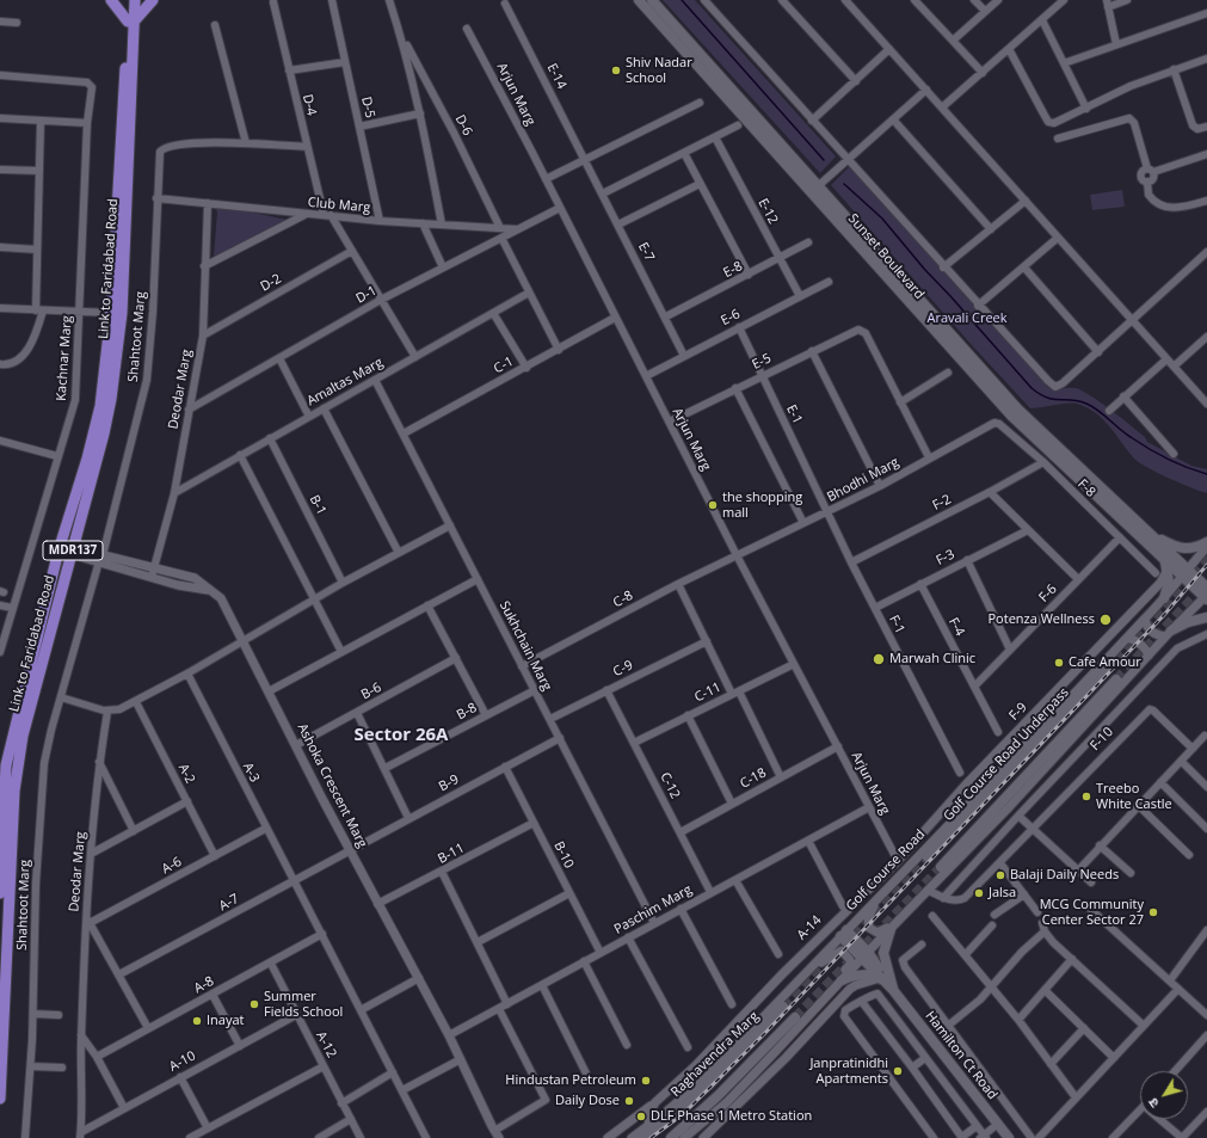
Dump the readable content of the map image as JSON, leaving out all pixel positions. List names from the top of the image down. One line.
{"streets":{"main road":["Sunset Boulevard","Link to Faridabad Road","MDR137","Golf Course Road Underpass","Raghavendra Marg","Hamilton Ct Road"],"street":["E-14","Arjun Marg","D-4","D-5","D-6","Club Marg","E-12","E-7","E-8","D-2","D-1","E-6","Shahtoot Marg","Kachnar Marg","E-5","C-1","Amaltas Marg","Deodar Marg","E-1","Bhodhi Marg","F-8","F-2","B-1","F-3","F-6","C-8","F-1","F-4","Sukhchain Marg","C-9","B-6","C-11","B-8","F-9","F-10","A-3","A-2","C-18","B-9","Ashoka Crescent Marg","C-12","B-11","B-10","A-6","Golf Course Road","A-7","Paschim Marg","A-14","A-8","A-12","A-10"]},"crossings":[["E-14","E-7"],["Arjun Marg","D-1"],["Arjun Marg","E-6"],["Arjun Marg","E-5"],["Arjun Marg","C-1"],["Arjun Marg","Bhodhi Marg"],["Arjun Marg","C-8"],["Arjun Marg","C-11"],["Arjun Marg","F-9"],["Arjun Marg","C-18"],["Arjun Marg","Paschim Marg"],["Arjun Marg","A-14"],["D-4","Club Marg"],["D-4","D-2"],["D-4","D-1"],["D-4","Amaltas Marg"],["D-5","Club Marg"],["D-6","Club Marg"],["Club Marg","D-1"],["Club Marg","Shahtoot Marg"],["Club Marg","Deodar Marg"],["E-12","E-8"],["E-12","E-6"],["E-7","E-8"],["E-7","E-6"],["Sunset Boulevard","F-9"],["Sunset Boulevard","Golf Course Road"],["Link to Faridabad Road","Ashoka Crescent Marg"],["D-2","Deodar Marg"],["D-1","Deodar Marg"],["E-6","E-1"],["Shahtoot Marg","Ashoka Crescent Marg"],["E-5","E-1"],["C-1","Sukhchain Marg"],["Amaltas Marg","Deodar Marg"],["Amaltas Marg","B-1"],["Amaltas Marg","Sukhchain Marg"],["Deodar Marg","Ashoka Crescent Marg"],["Deodar Marg","A-6"],["Deodar Marg","A-10"],["E-1","Bhodhi Marg"],["E-1","F-1"],["Bhodhi Marg","F-8"],["Bhodhi Marg","C-8"],["Bhodhi Marg","F-1"],["F-8","F-2"],["F-8","F-6"],["F-2","F-1"],["F-3","F-1"],["F-3","F-4"],["F-6","F-4"],["C-8","Sukhchain Marg"],["Sukhchain Marg","C-9"],["Sukhchain Marg","B-8"],["Sukhchain Marg","B-9"],["Sukhchain Marg","Paschim Marg"],["C-9","C-12"],["B-6","Ashoka Crescent Marg"],["C-11","C-12"],["F-9","A-14"],["A-3","A-6"],["A-3","A-7"],["A-3","A-8"],["A-2","A-6"],["C-18","C-12"],["B-9","Ashoka Crescent Marg"],["B-9","B-10"],["B-9","A-7"],["Ashoka Crescent Marg","B-11"],["Ashoka Crescent Marg","A-7"],["Ashoka Crescent Marg","Paschim Marg"],["C-12","Paschim Marg"],["B-11","B-10"],["B-10","Paschim Marg"],["Golf Course Road","Hamilton Ct Road"],["A-8","A-12"],["A-12","A-10"]],"districts":["Sector 26A"],"parks":["Aravali Creek"],"places":["Shiv Nadar School","the shopping mall","Potenza Wellness","Marwah Clinic","Cafe Amour","Treebo White Castle","Balaji Daily Needs","Jalsa","MCG Community Center Sector 27","Summer Fields School","Inayat","Janpratinidhi Apartments","Hindustan Petroleum","Daily Dose","DLF Phase 1 Metro Station"],"north":"bottom left"}
